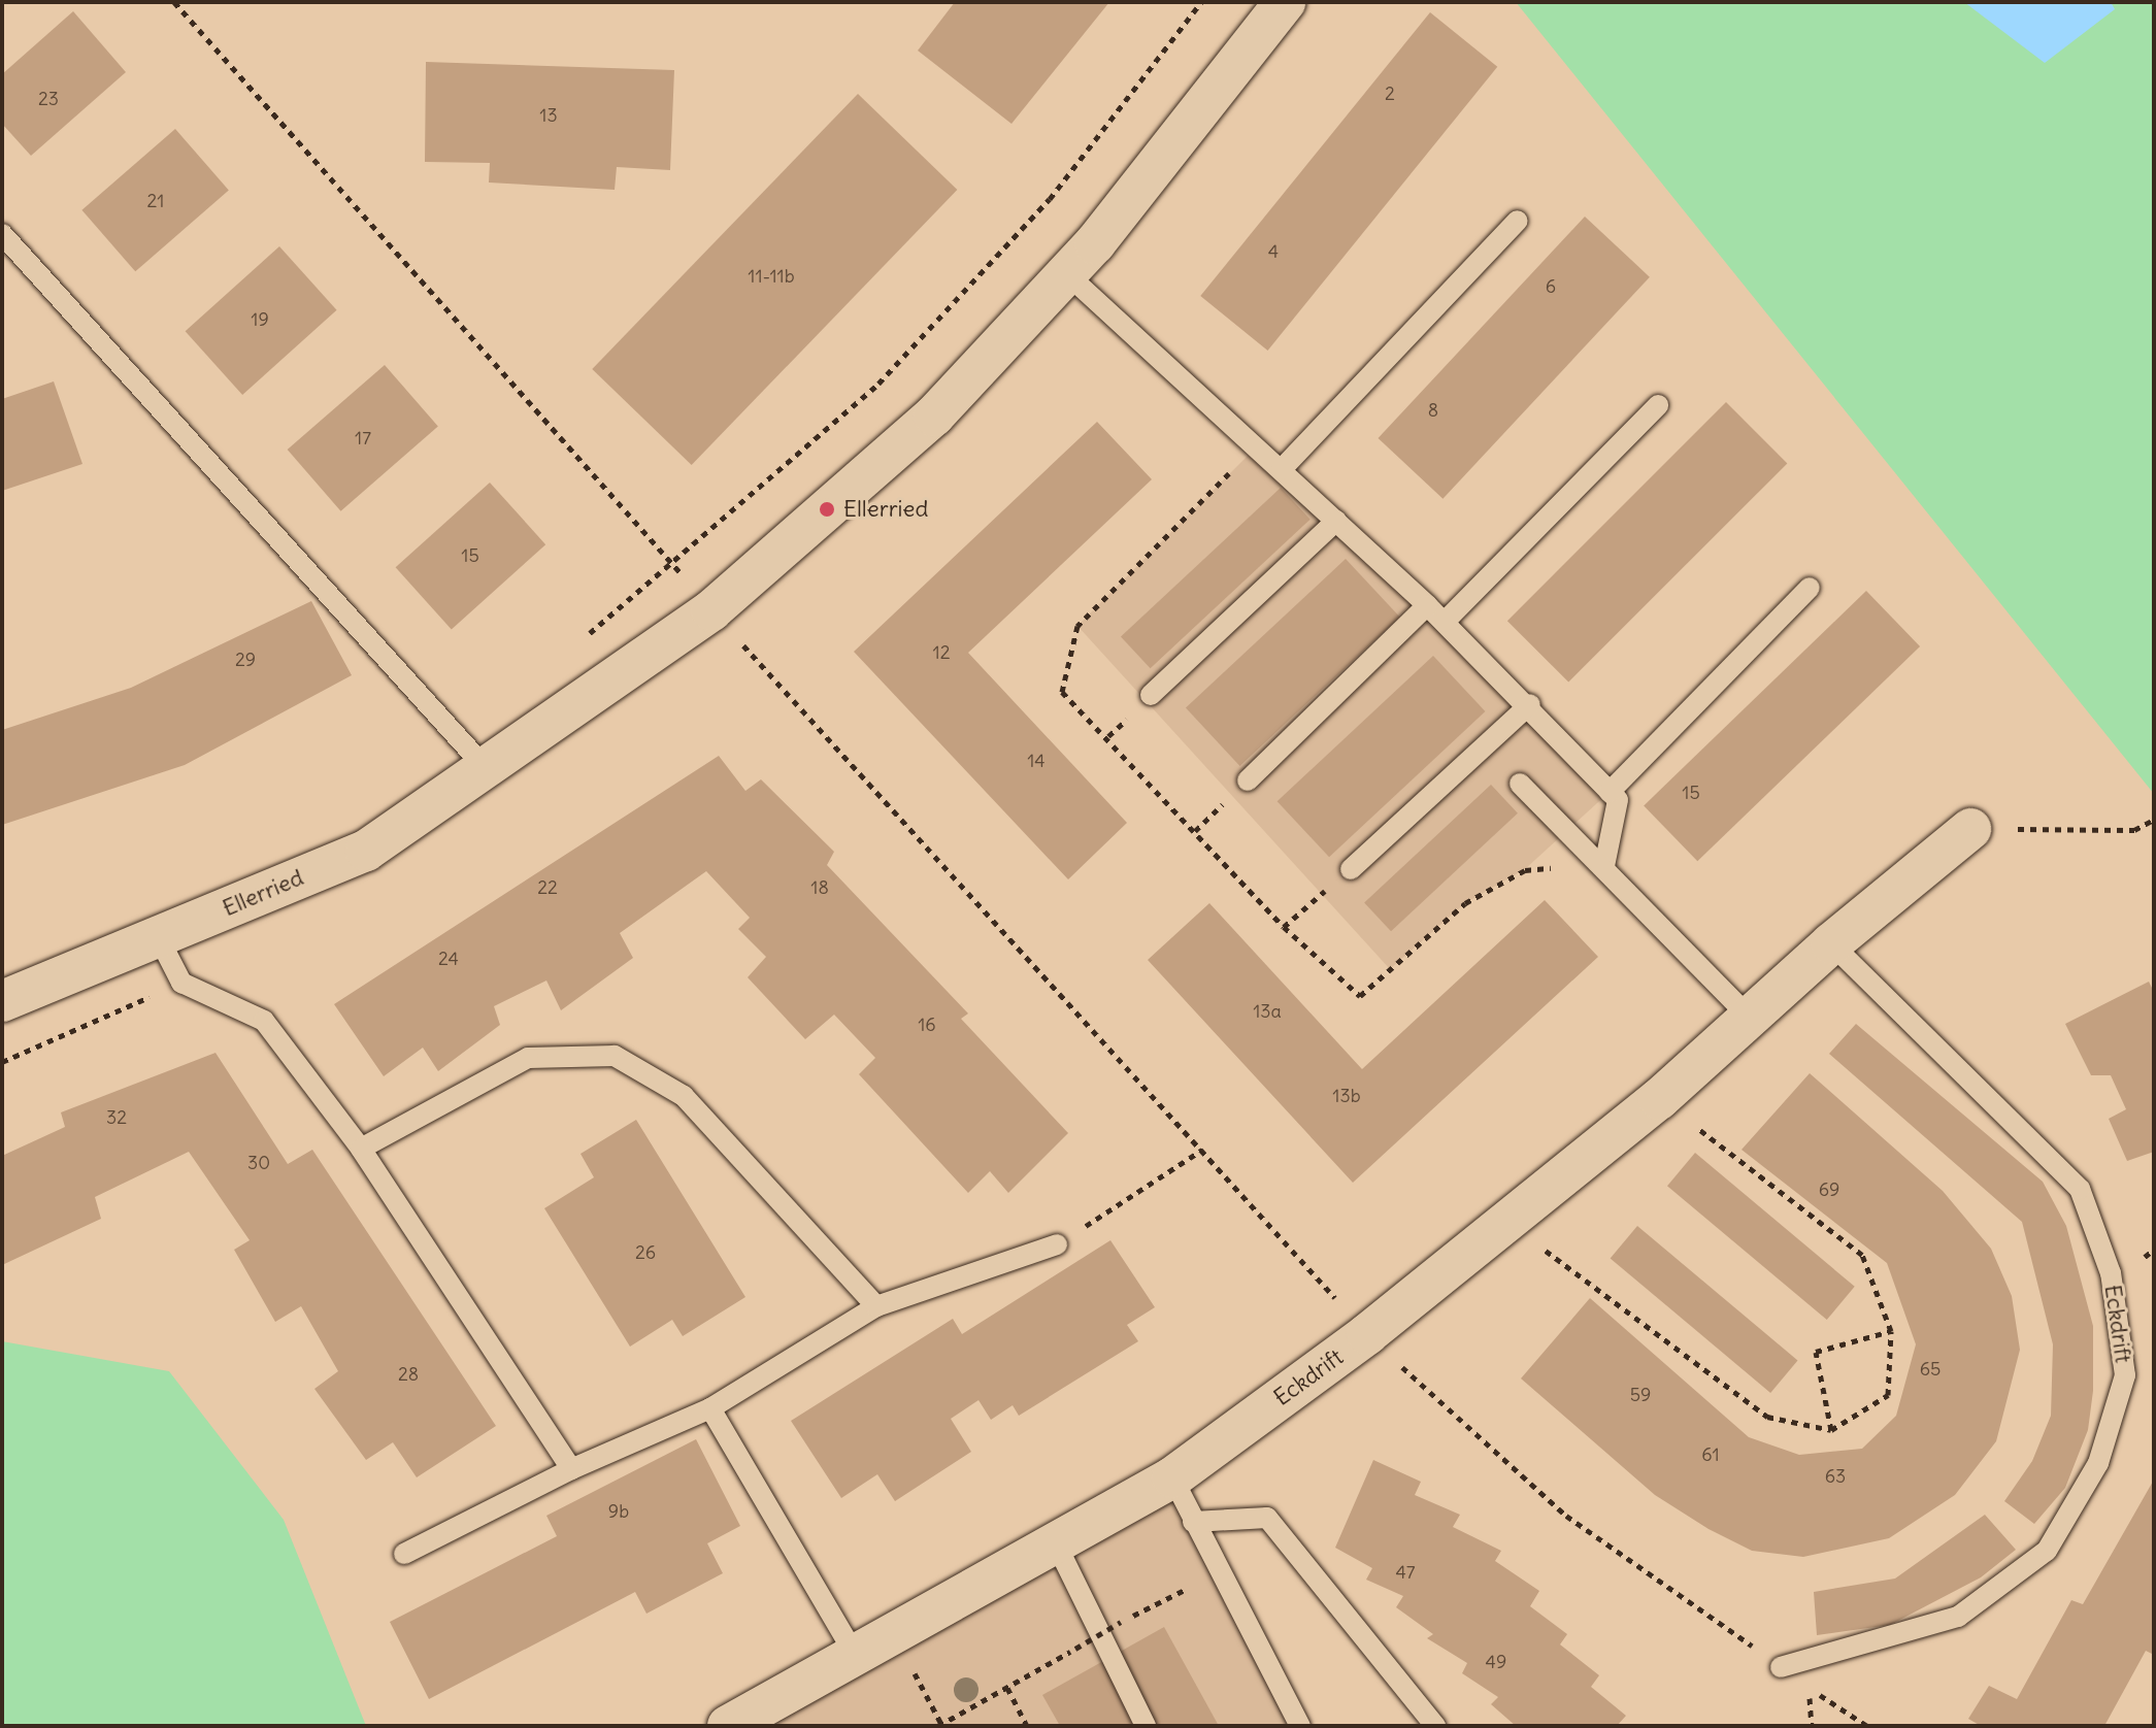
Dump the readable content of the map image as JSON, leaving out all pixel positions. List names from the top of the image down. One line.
{"streets":{"street":["Ellerried","Eckdrift"]},"places":["Ellerried"],"house_numbers":["2","23","13","21","4","11-11b","6","19","8","17","15","12","29","14","15","22","18","24","13a","16","13b","32","30","69","26","65","28","59","61","63","9b","47","49"]}
